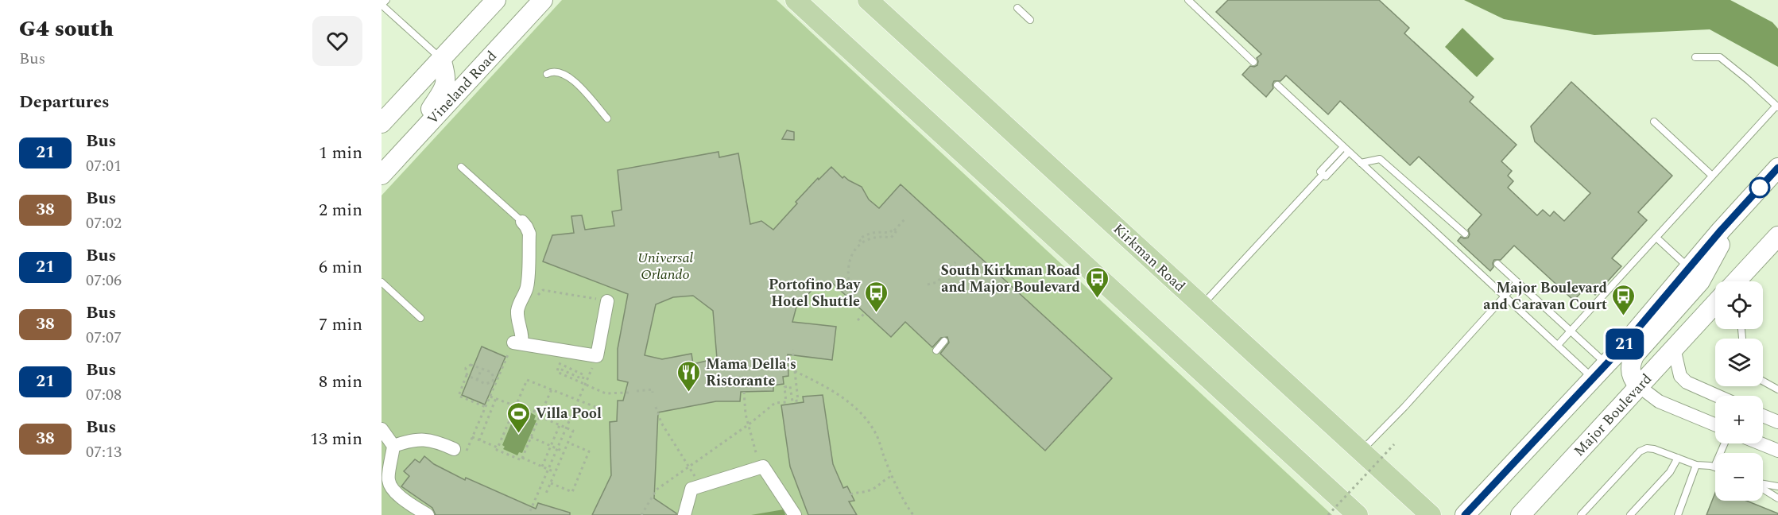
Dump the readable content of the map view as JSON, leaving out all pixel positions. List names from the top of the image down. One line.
{"streets":{"main road":["Kirkman Road"],"street":["Vineland Road","Major Boulevard"]},"parks":["Universal Orlando"],"places":{"bus stop":["South Kirkman Road and Major Boulevard","Portofino Bay Hotel Shuttle","Major Boulevard and Caravan Court"],"restaurant":["Mama Della's Ristorante"],"sports":["Villa Pool"]},"lines":["bus line 21"],"page":{"heading":[["G4 south","Bus"],"Departures"],"on_map":"21","list":[{"mark":"21","name":"Bus","note":"07:01","value":"1 min"},{"mark":"38","name":"Bus","note":"07:02","value":"2 min"},{"mark":"21","name":"Bus","note":"07:06","value":"6 min"},{"mark":"38","name":"Bus","note":"07:07","value":"7 min"},{"mark":"21","name":"Bus","note":"07:08","value":"8 min"},{"mark":"38","name":"Bus","note":"07:13","value":"13 min"}],"map_buttons":["+","−"]}}
